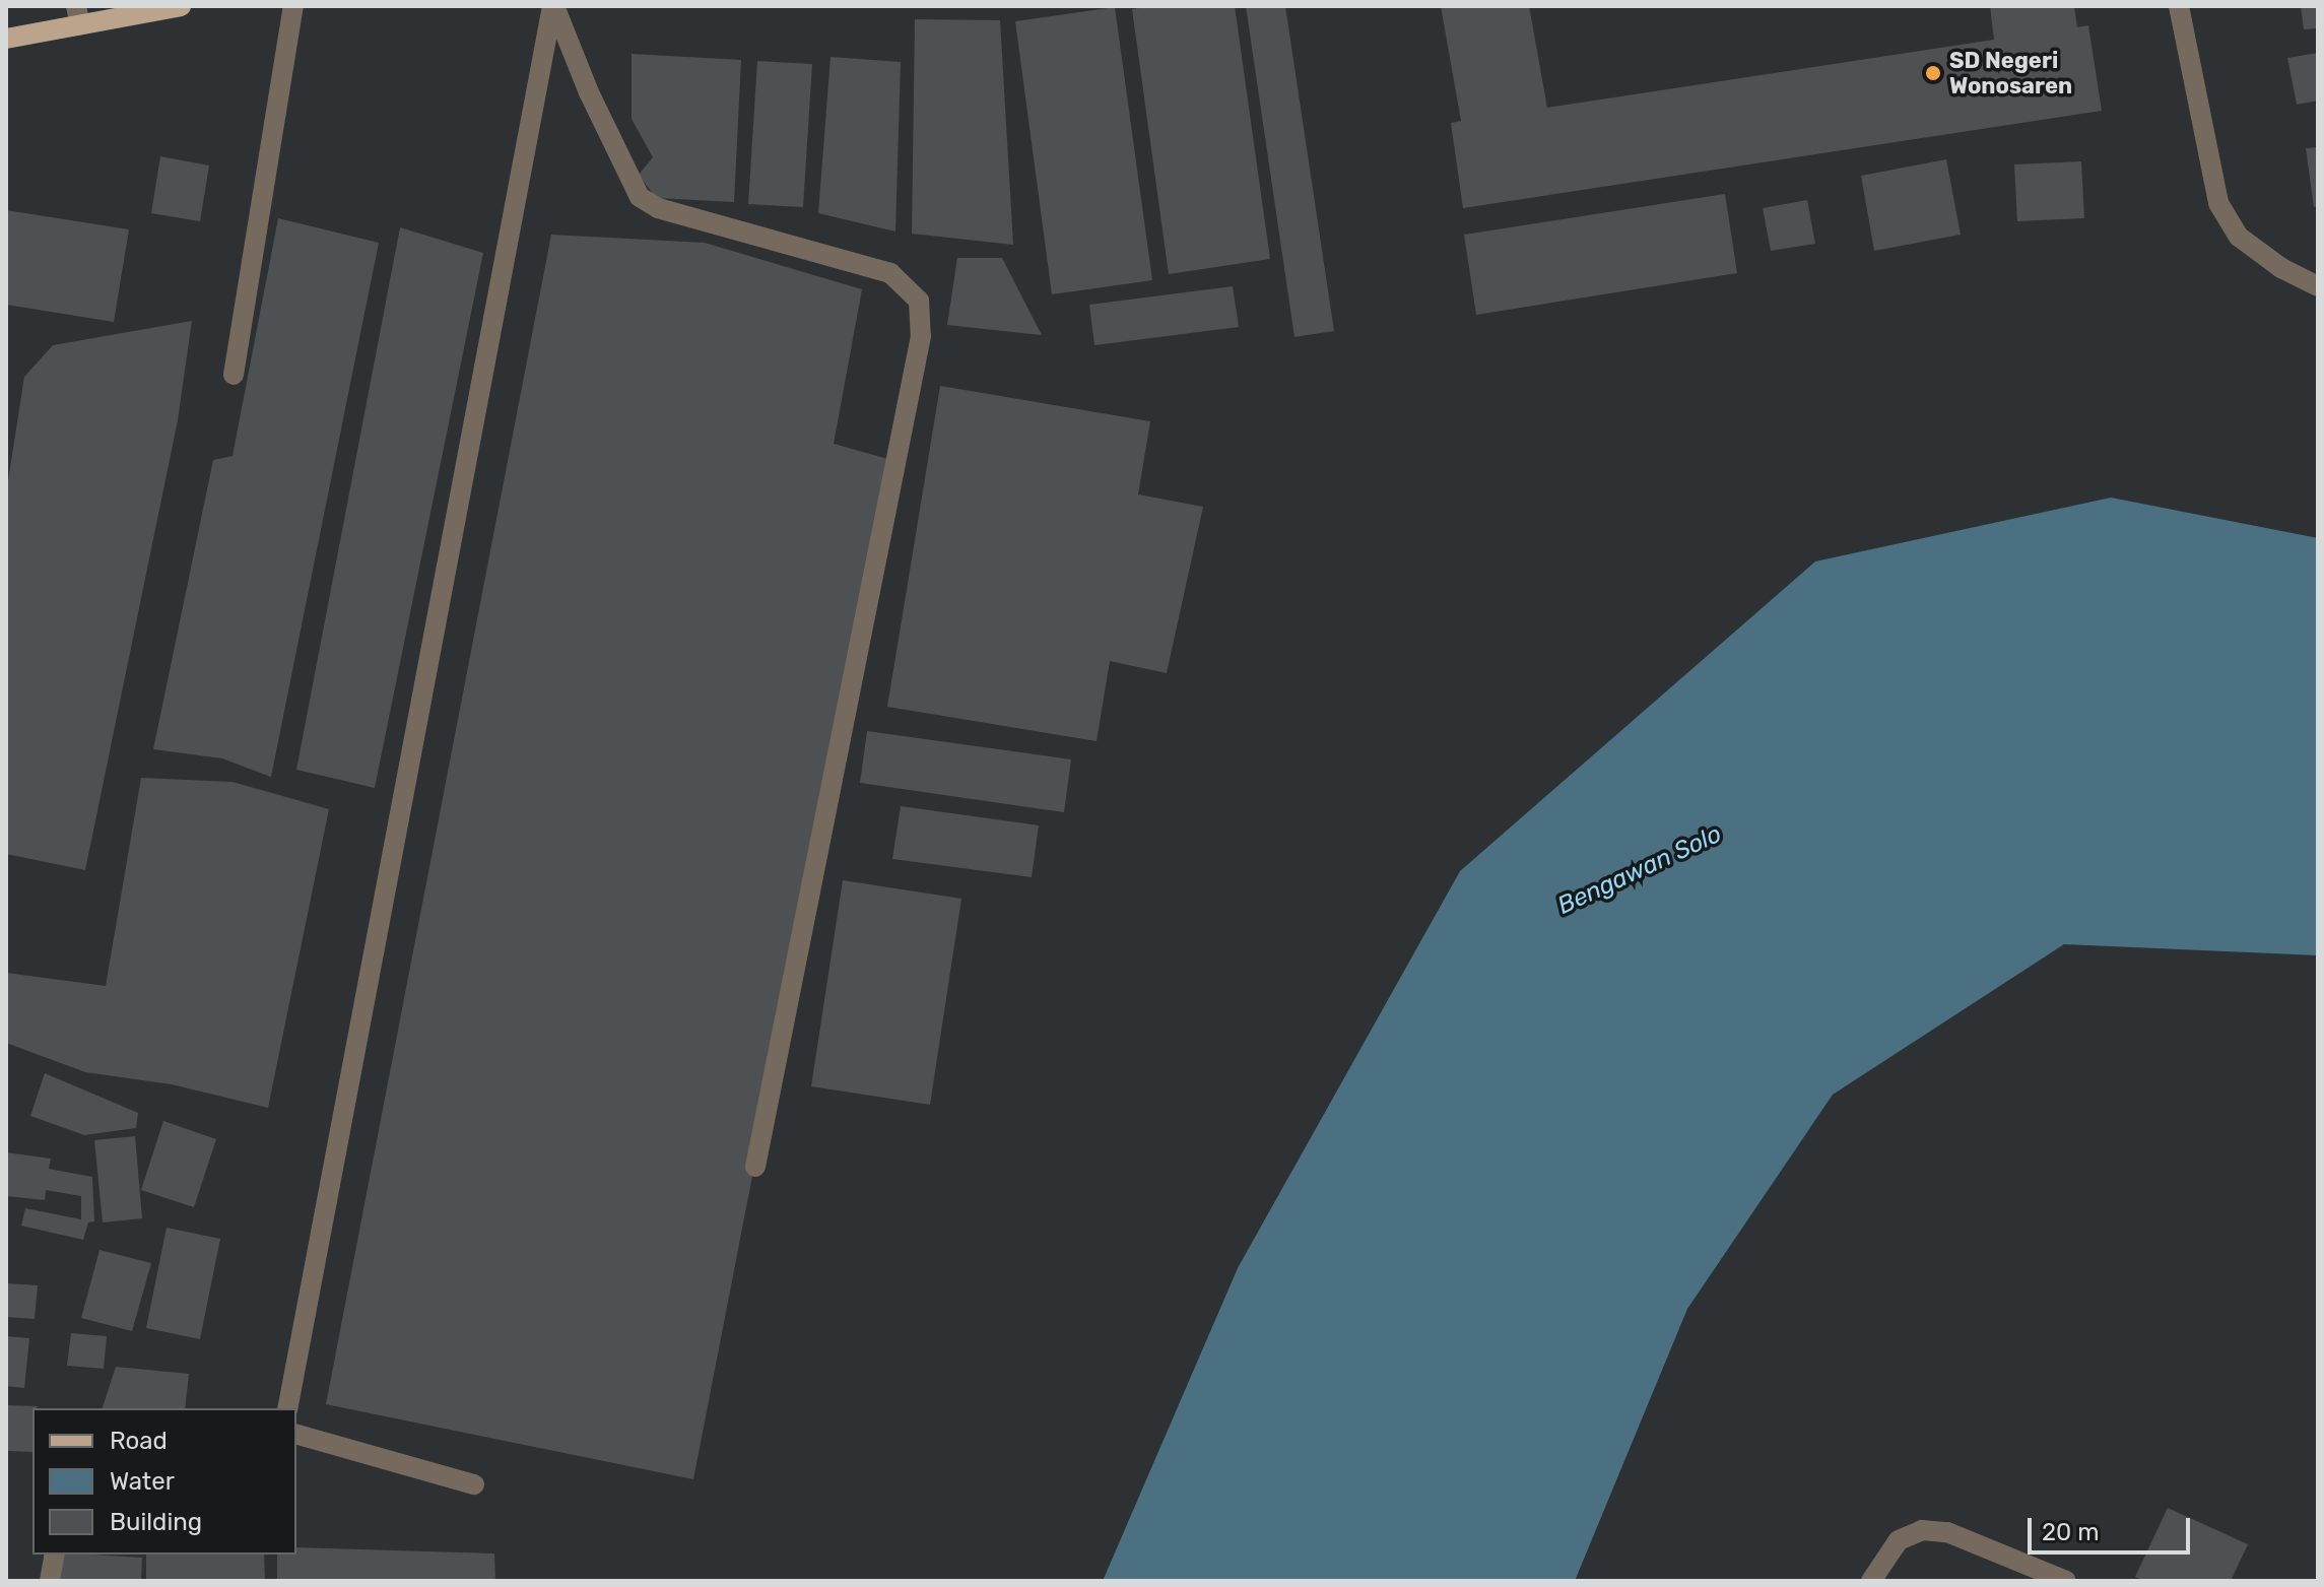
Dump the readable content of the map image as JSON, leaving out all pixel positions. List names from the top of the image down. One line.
{"water":["Bengawan Solo"],"places":["SD Negeri Wonosaren"],"legend":["Road","Water","Building"],"scale_bar":"20 m"}
